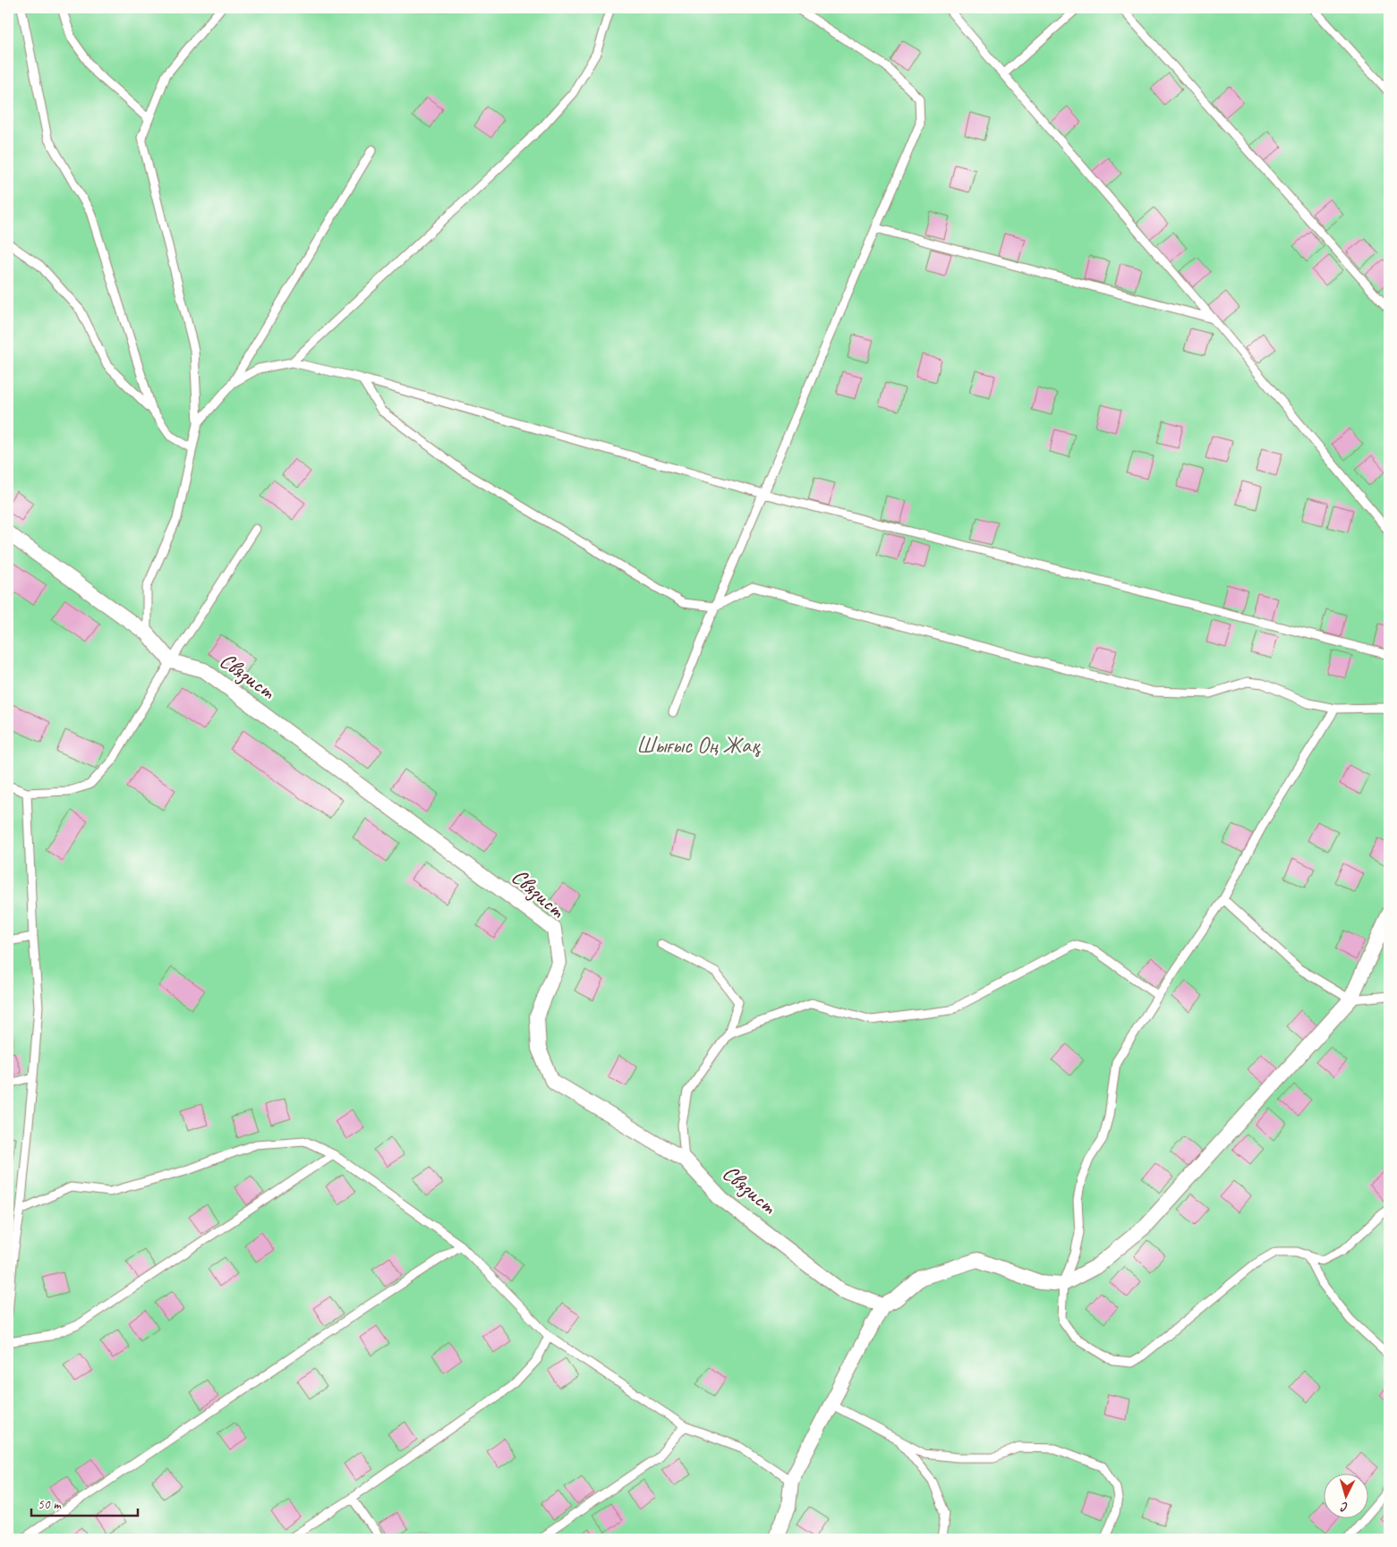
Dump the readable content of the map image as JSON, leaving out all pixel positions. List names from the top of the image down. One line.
{"streets":{"street":["Связист"]},"parks":["Шығыс Оң Жақ"],"scale_bar":"50 m","north":"bottom"}
